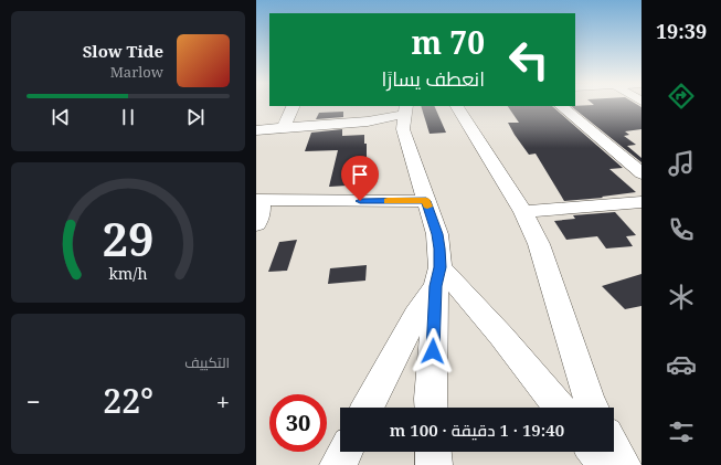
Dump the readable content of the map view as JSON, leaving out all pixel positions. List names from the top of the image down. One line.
{"page":{"tabs":"19:39","turn":["70 m","انعطف يسارًا"],"song":["Slow Tide","Marlow"],"tile":"التكييف","heat":["−","22°","+"],"limit":"30","trip":"19:40 · 1 دقيقة · 100 m","gauge":["29","km/h"]}}
